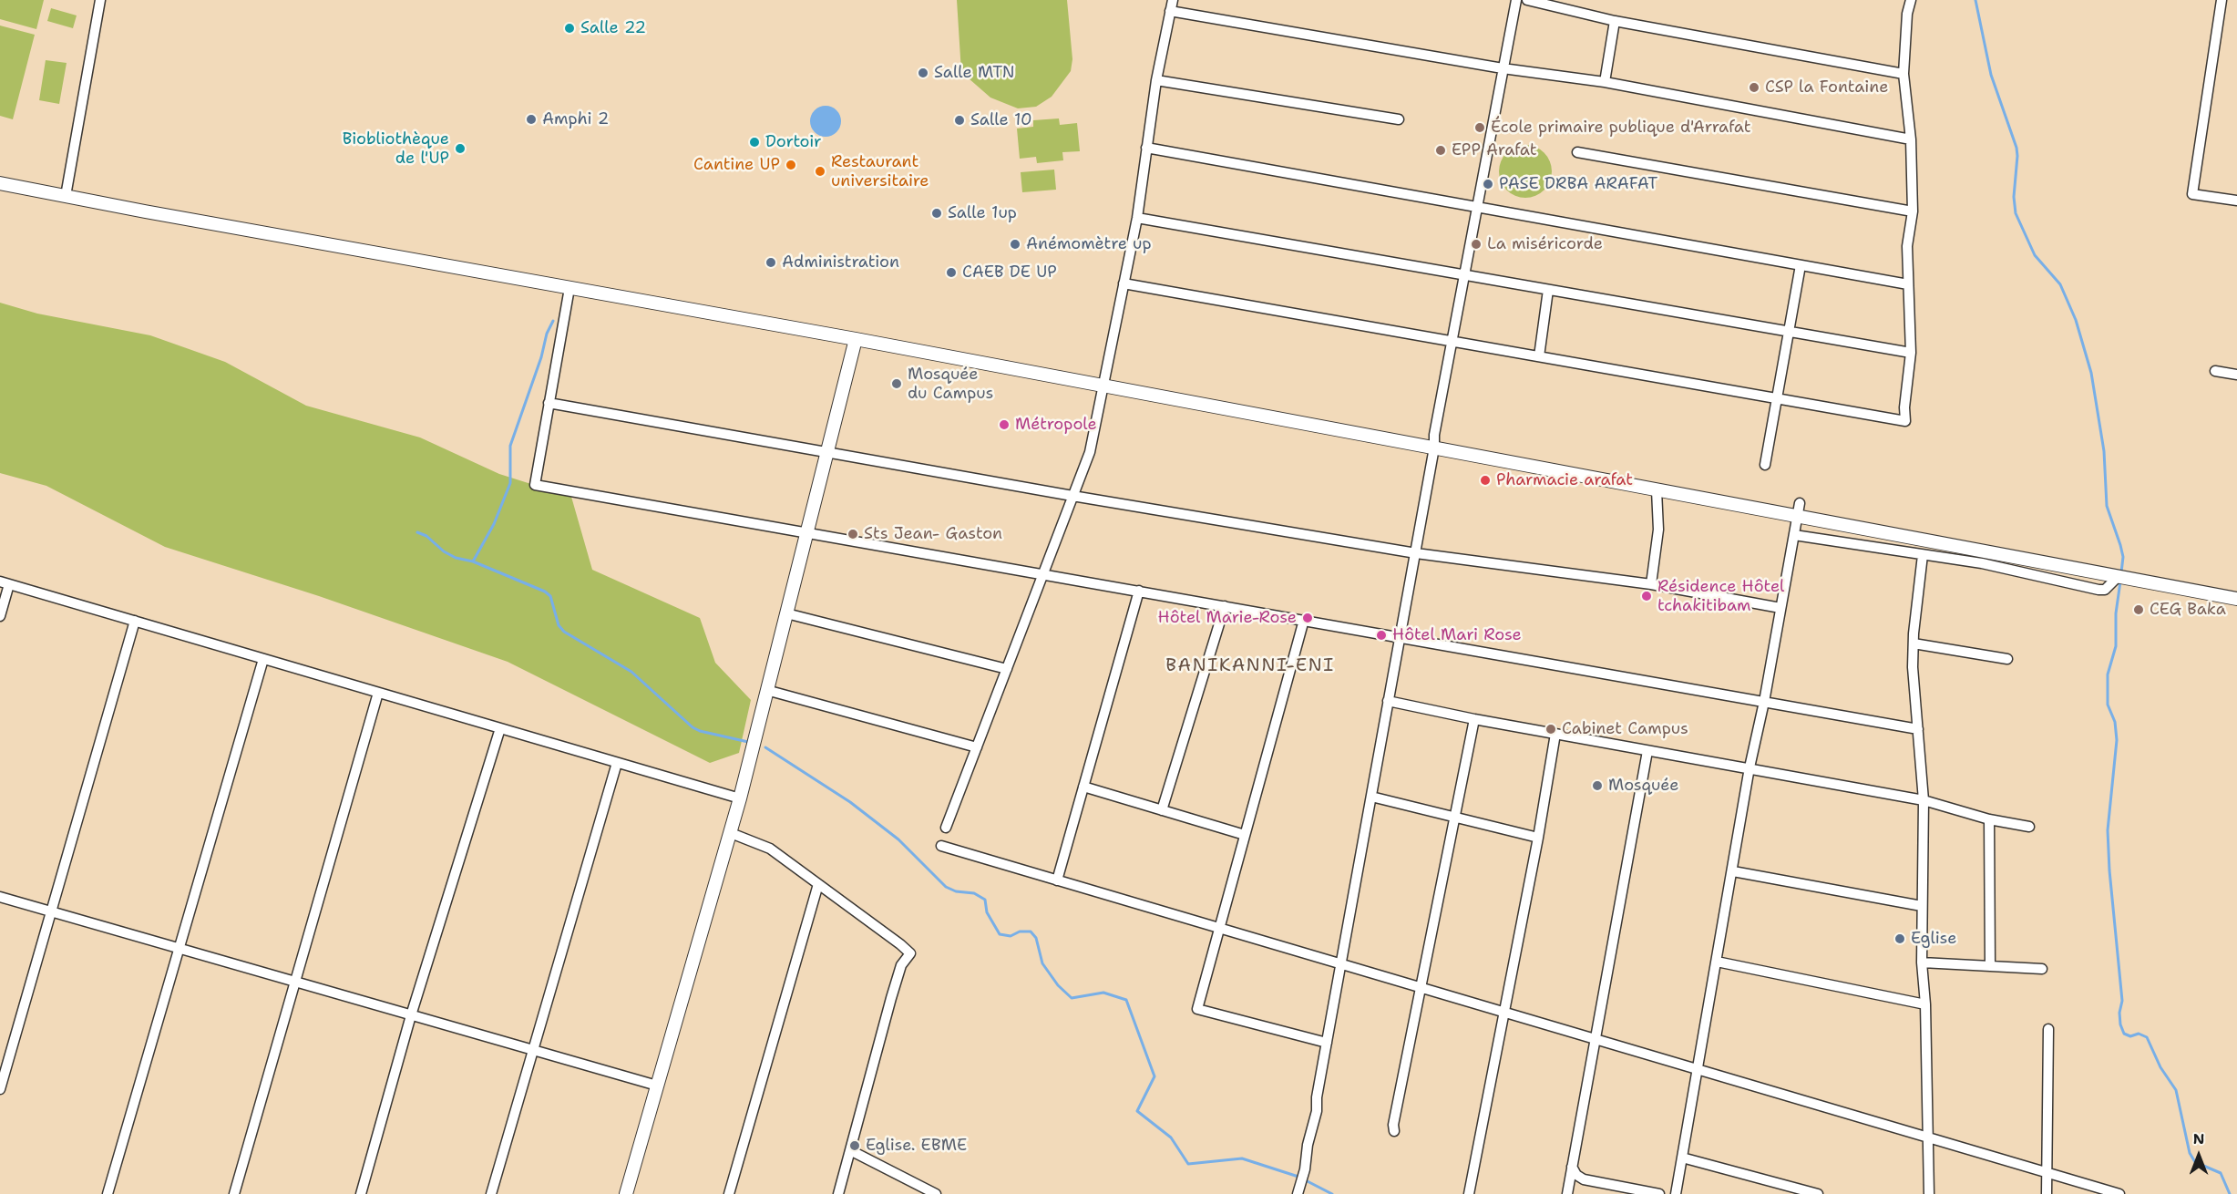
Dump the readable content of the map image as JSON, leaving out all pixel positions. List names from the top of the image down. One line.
{"districts":["BANIKANNI-ENI"],"places":["Salle 22","Salle MTN","CSP la Fontaine","Amphi 2","Salle 10","École primaire publique d'Arrafat","Dortoir","Biobliothèque de l'UP","EPP Arafat","Cantine UP","Restaurant universitaire","PASE DRBA ARAFAT","Salle 1up","Anémomètre up","La miséricorde","Administration","CAEB DE UP","Mosquée du Campus","Métropole","Pharmacie arafat","Sts Jean- Gaston","Résidence Hôtel tchakitibam","CEG Baka","Hôtel Marie-Rose","Hôtel Mari Rose","Cabinet Campus","Mosquée","Eglise","Eglise. EBME"],"north":"top"}
